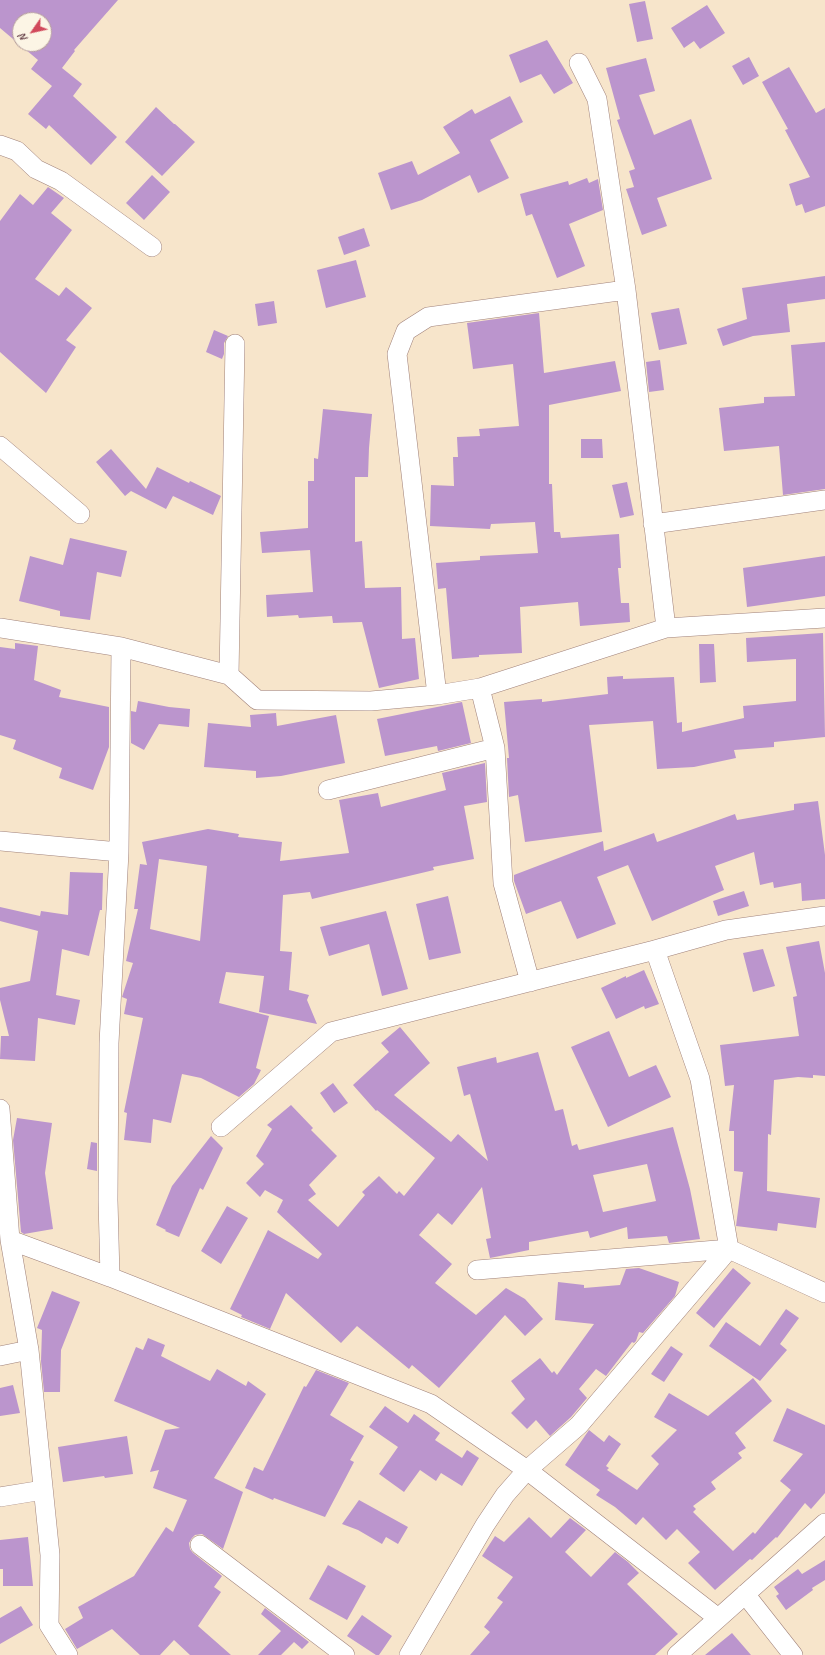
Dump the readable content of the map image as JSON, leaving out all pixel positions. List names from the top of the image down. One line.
{"north":"bottom left"}
